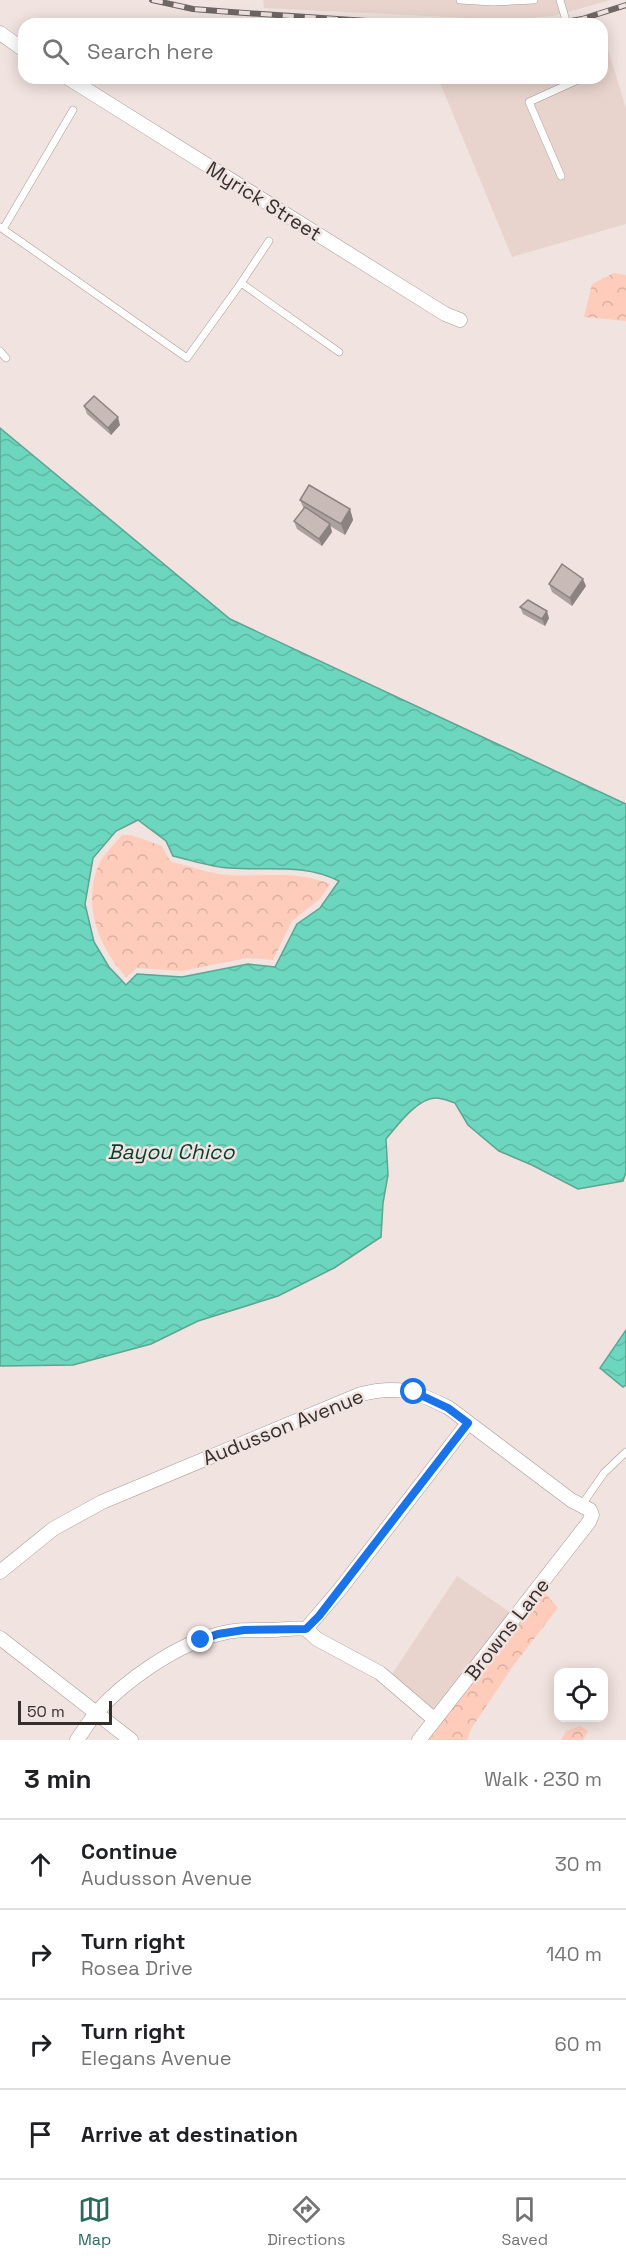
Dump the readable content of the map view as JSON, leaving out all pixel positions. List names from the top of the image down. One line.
{"streets":{"street":["Myrick Street","Audusson Avenue","Browns Lane"]},"crossings":[["Audusson Avenue","Browns Lane"]],"water":["Bayou Chico"],"scale_bar":"50 m","page":{"search":"Search here","scale":"50 m","heading":["3 min","Walk · 230 m"],"list":[["Continue","Audusson Avenue","30 m"],["Turn right","Rosea Drive","140 m"],["Turn right","Elegans Avenue","60 m"],"Arrive at destination"],"nav":["Map","Directions","Saved"]}}
